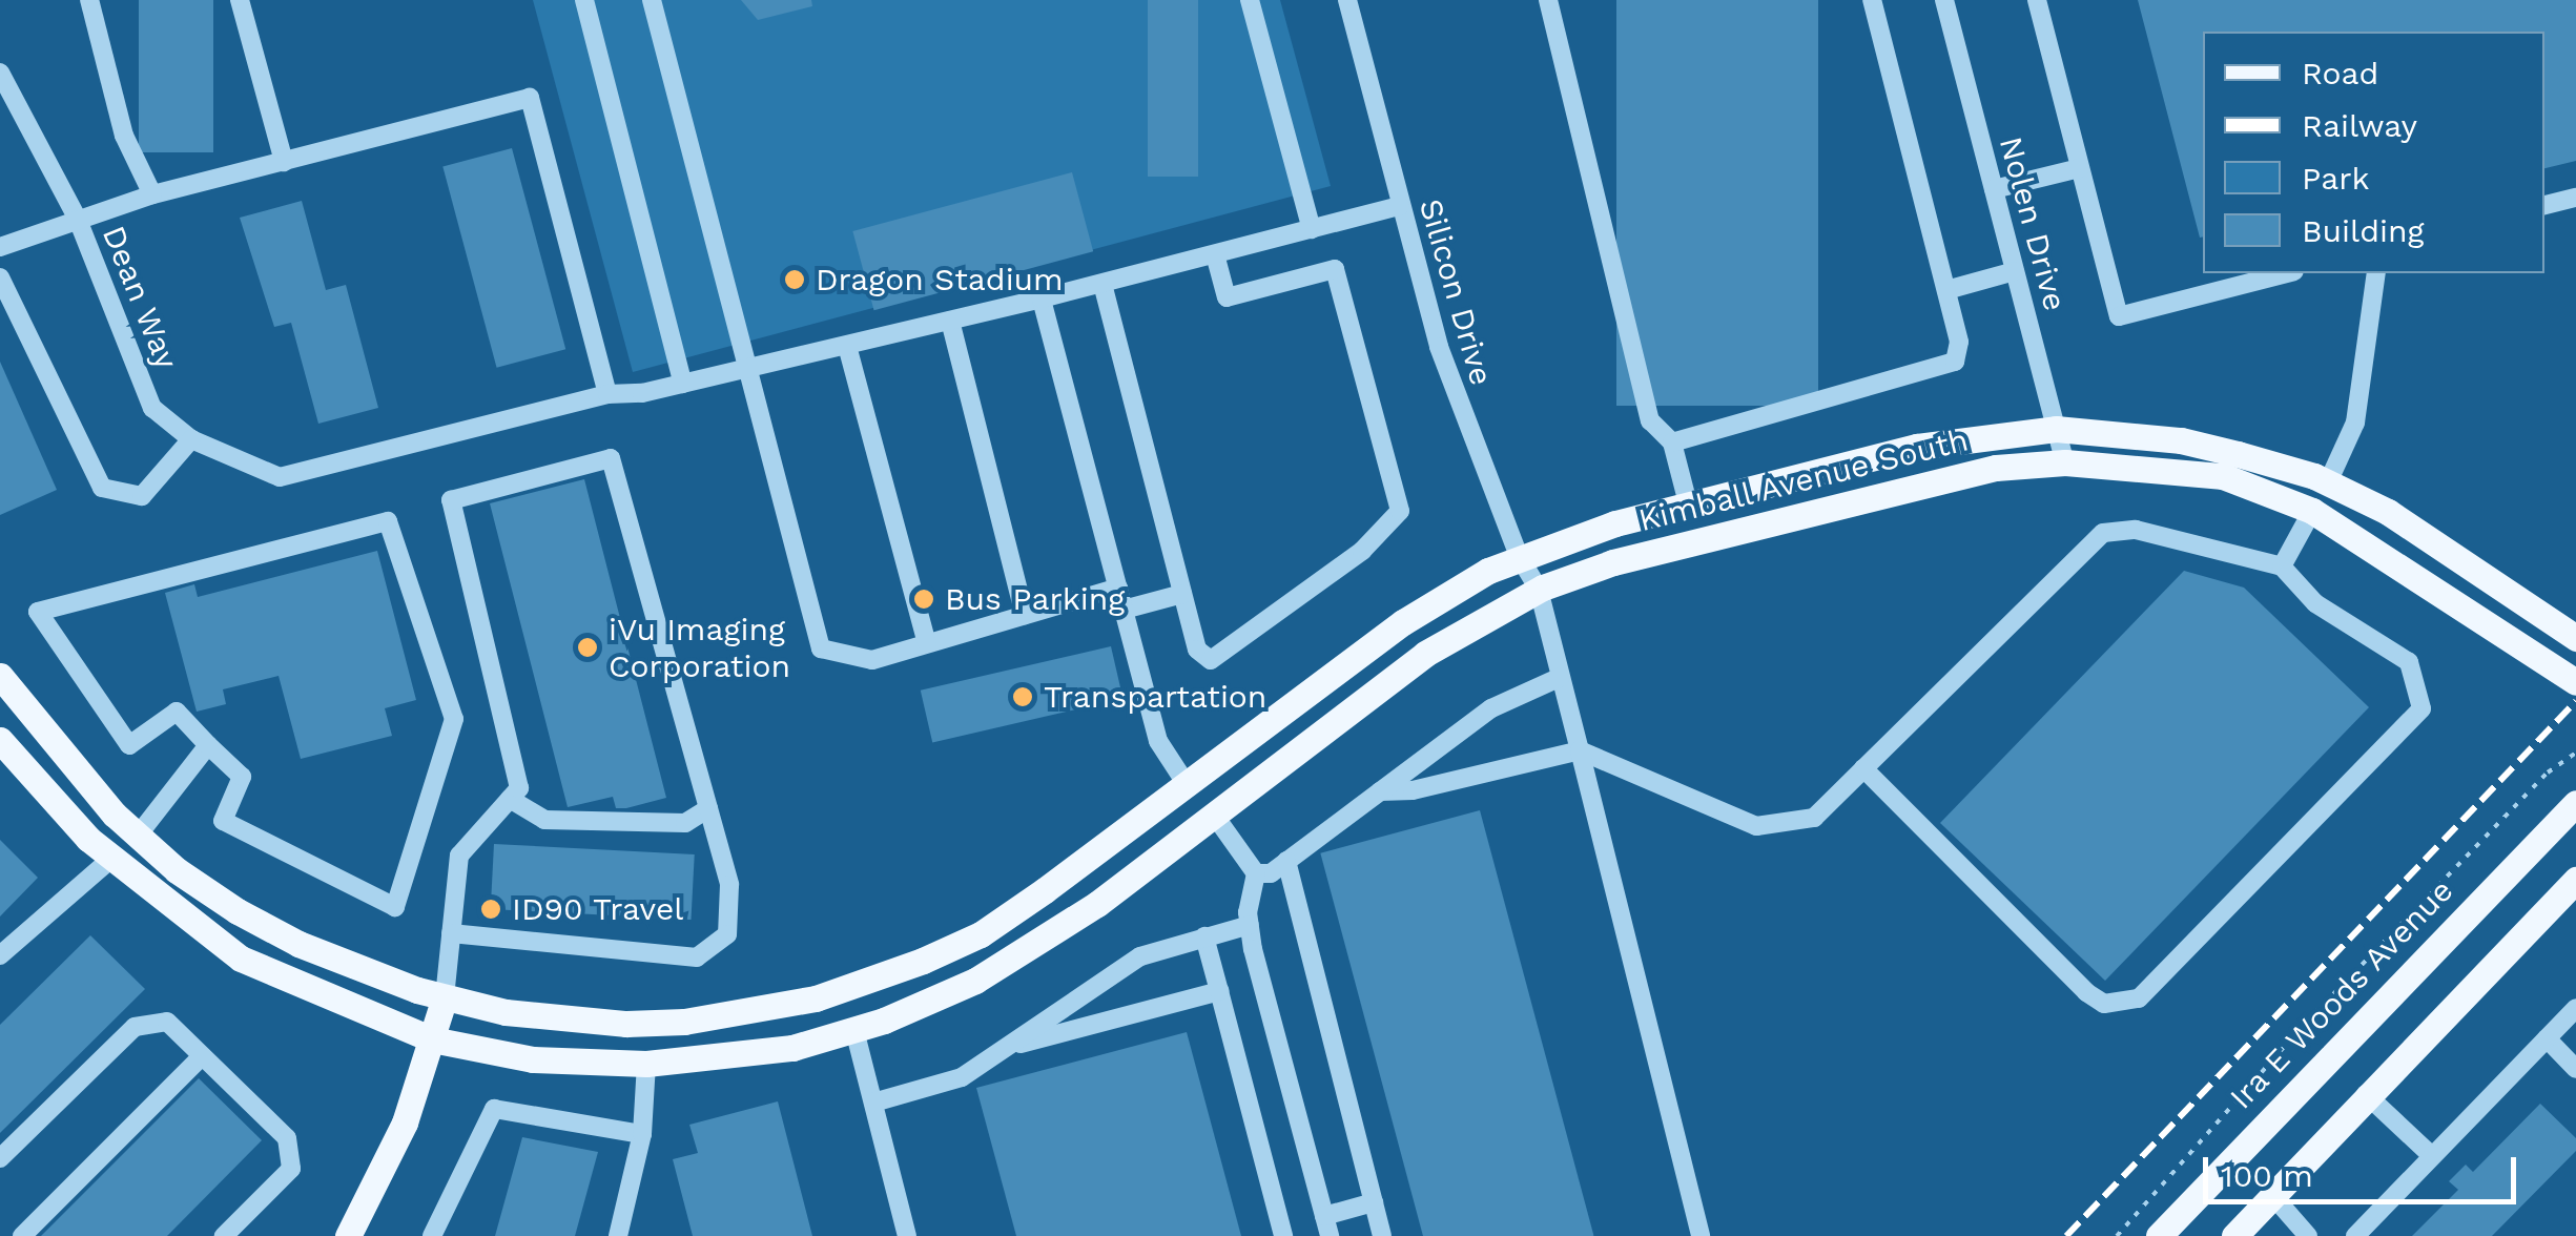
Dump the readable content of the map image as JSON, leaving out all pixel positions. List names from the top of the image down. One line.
{"streets":{"main road":["Kimball Avenue South","Ira E Woods Avenue"],"street":["Nolen Drive","Silicon Drive","Dean Way"]},"crossings":[["Nolen Drive","Kimball Avenue South"],["Silicon Drive","Dean Way"],["Silicon Drive","Kimball Avenue South"]],"places":["Dragon Stadium","Bus Parking","iVu Imaging Corporation","Transpartation","ID90 Travel"],"legend":["Road","Railway","Park","Building"],"scale_bar":"100 m"}
